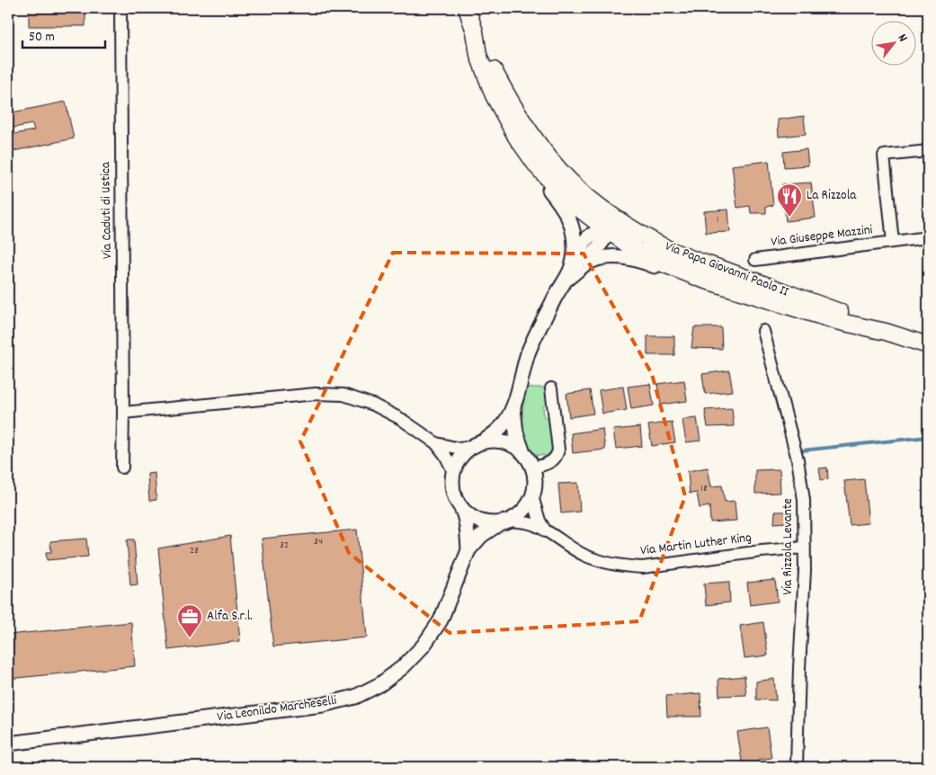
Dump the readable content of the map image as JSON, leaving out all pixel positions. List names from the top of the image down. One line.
{"streets":{"main road":["Via Papa Giovanni Paolo II"],"street":["Via Caduti di Ustica","Via Giuseppe Mazzini","Via Martin Luther King","Via Rizzola Levante","Via Leonildo Marcheselli"]},"crossings":[["Via Martin Luther King","Via Rizzola Levante"],["Via Martin Luther King","Via Leonildo Marcheselli"]],"places":{"restaurant":["La Rizzola"],"office":["Alfa S.r.l."]},"house_numbers":["1","18","34","32","28"],"scale_bar":"50 m","north":"top right"}
